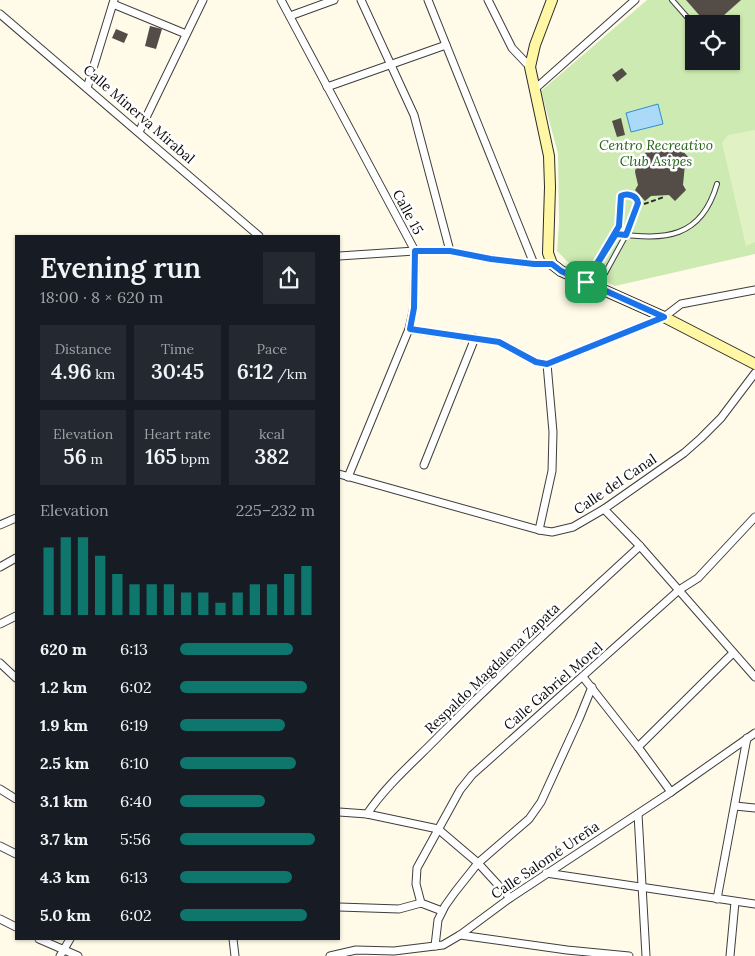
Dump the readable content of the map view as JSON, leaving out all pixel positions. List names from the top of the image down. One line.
{"streets":{"street":["Calle Minerva Mirabal","Calle 15","Calle del Canal","Respaldo Magdalena Zapata","Calle Gabriel Morel","Calle Salomé Ureña"]},"crossings":[["Calle 15","Calle del Canal"]],"parks":["Centro Recreativo Club Asipes"],"page":{"heading":["Evening run","18:00 · 8 × 620 m"],"stats":[["Distance","4.96 km"],["Time","30:45"],["Pace","6:12 /km"],["Elevation","56 m"],["Heart rate","165 bpm"],["kcal","382"]],"chart":["Elevation","225–232 m"],"list":[{"name":"620 m","note":"6:13"},{"name":"1.2 km","note":"6:02"},{"name":"1.9 km","note":"6:19"},{"name":"2.5 km","note":"6:10"},{"name":"3.1 km","note":"6:40"},{"name":"3.7 km","note":"5:56"},{"name":"4.3 km","note":"6:13"},{"name":"5.0 km","note":"6:02"}]}}
